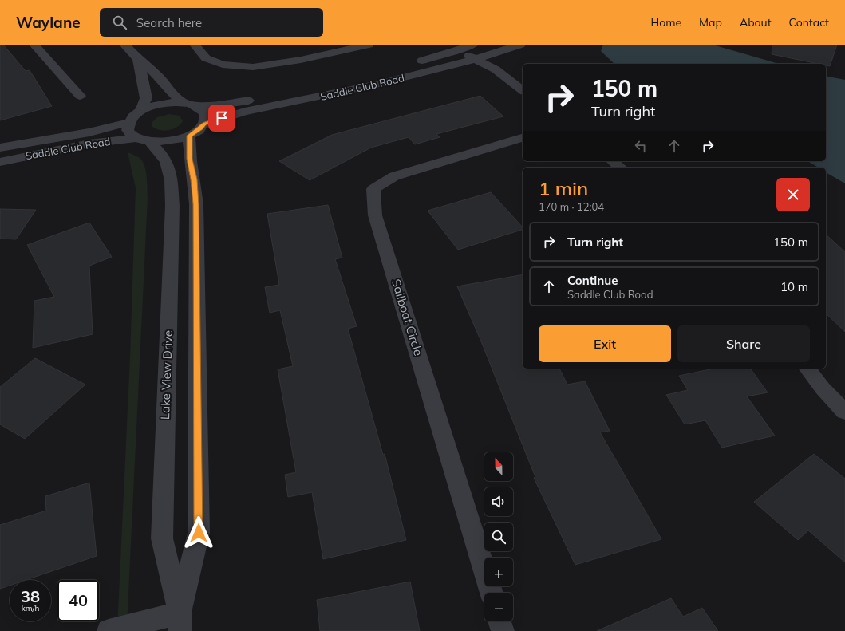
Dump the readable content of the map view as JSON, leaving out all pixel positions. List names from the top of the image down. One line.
{"streets":{"street":["Saddle Club Road","Sailboat Circle","Lake View Drive"]},"crossings":[["Saddle Club Road","Lake View Drive"]],"north":"top","page":{"header":"Waylane","search":"Search here","nav":["Home","Map","About","Contact"],"turn":["150 m","Turn right"],"heading":["1 min","170 m · 12:04"],"list":[{"name":"Turn right","value":"150 m"},{"name":"Continue","note":"Saddle Club Road","value":"10 m"}],"buttons":["Exit","Share"],"map_buttons":["+","−"],"speed":"38 km/h","limit":"40"}}
